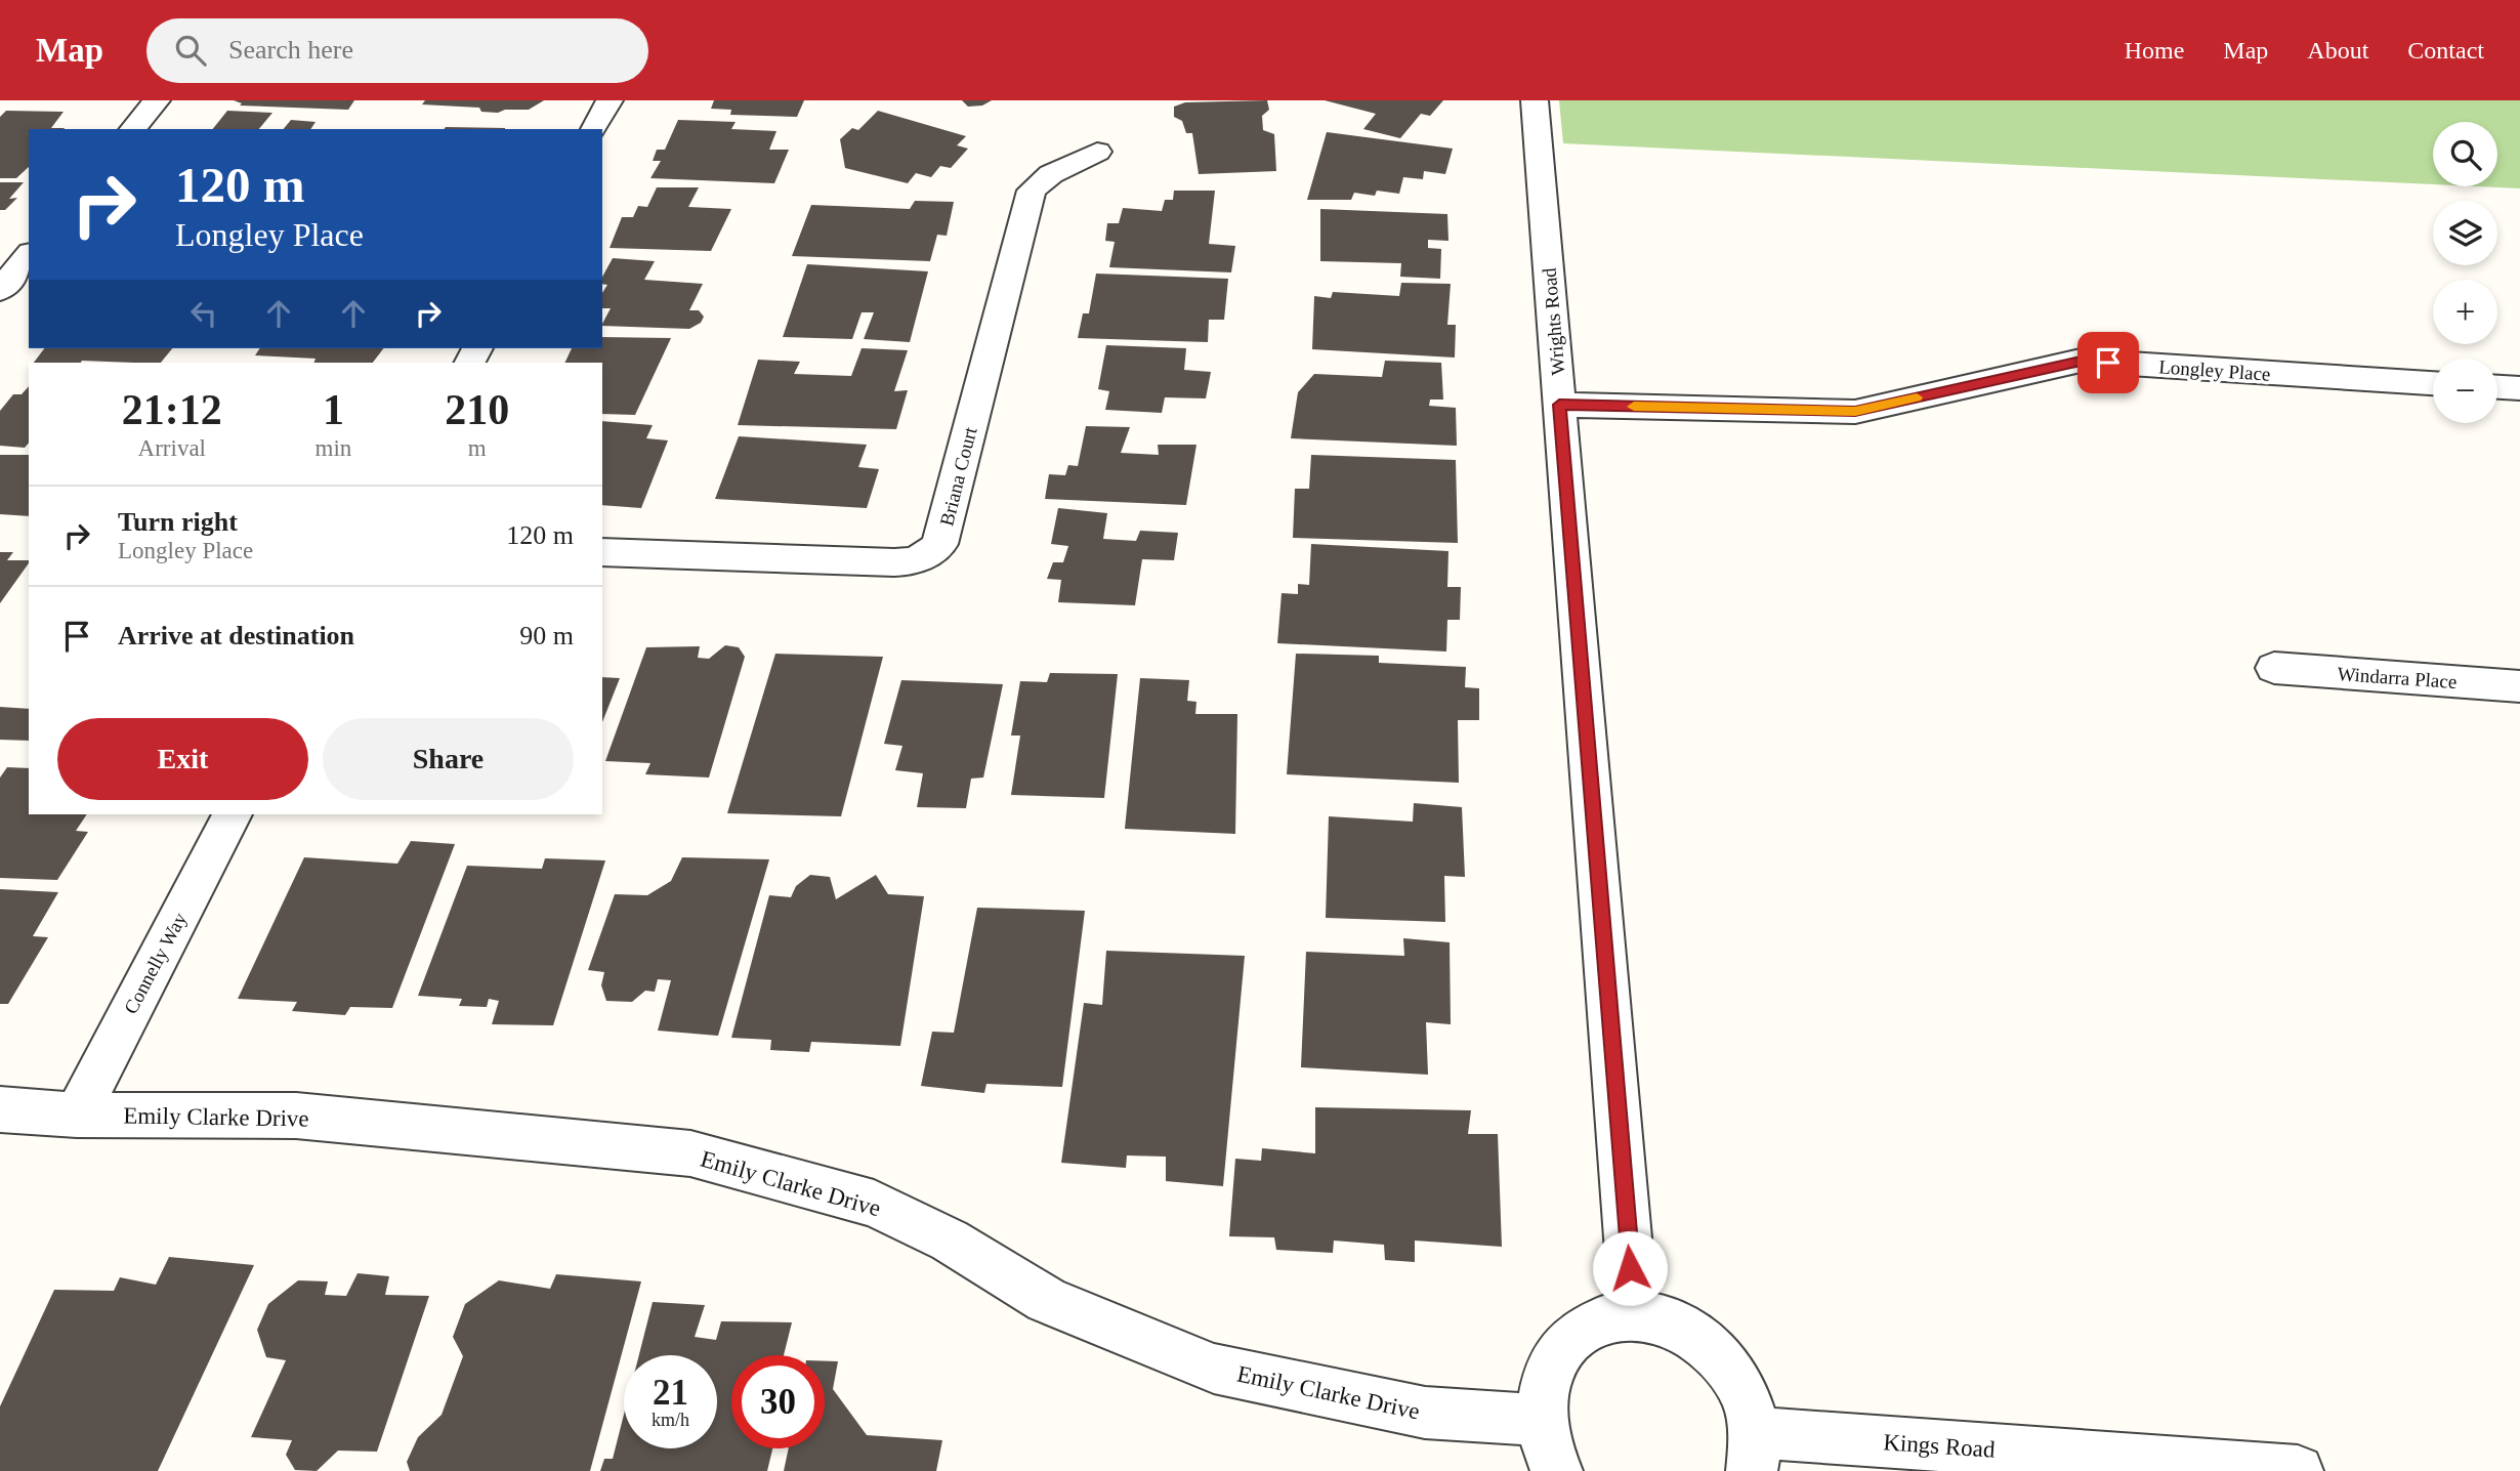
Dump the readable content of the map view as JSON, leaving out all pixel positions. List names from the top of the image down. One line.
{"streets":{"street":["Wrights Road","Longley Place","Briana Court","Windarra Place","Connelly Way","Emily Clarke Drive","Kings Road"]},"crossings":[["Wrights Road","Longley Place"],["Connelly Way","Emily Clarke Drive"]],"page":{"header":"Map","search":"Search here","nav":["Home","Map","About","Contact"],"map_buttons":["+","−"],"turn":["120 m","Longley Place"],"eta":["21:12","Arrival","1","min","210","m"],"list":[{"name":"Turn right","note":"Longley Place","value":"120 m"},{"name":"Arrive at destination","value":"90 m"}],"buttons":["Exit","Share"],"speed":"21 km/h","limit":"30"}}
